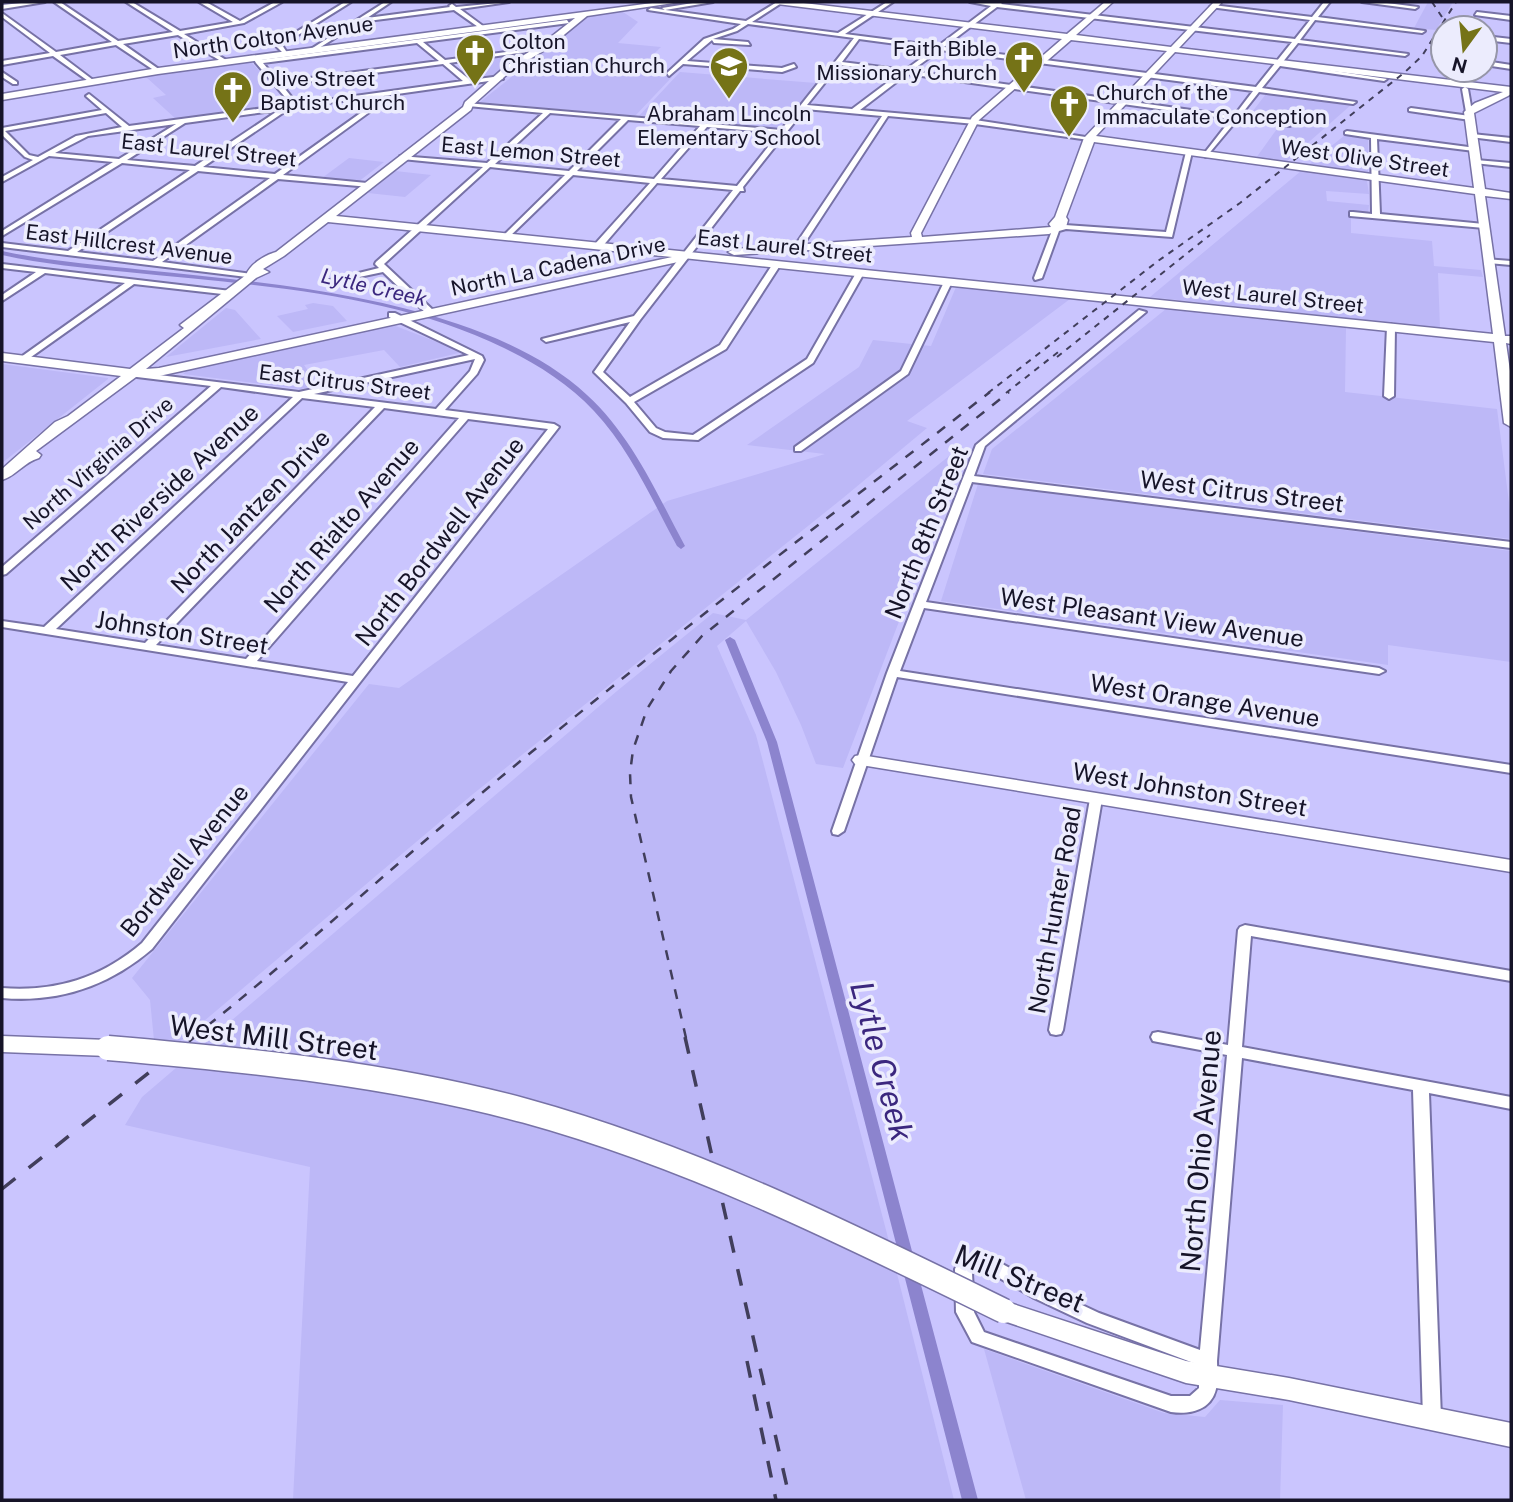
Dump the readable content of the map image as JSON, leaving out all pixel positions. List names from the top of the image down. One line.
{"streets":{"main road":["North Colton Avenue","East Laurel Street","West Olive Street","North La Cadena Drive","West Laurel Street","West Johnston Street","West Mill Street","Mill Street"],"street":["East Lemon Street","East Hillcrest Avenue","East Citrus Street","North Virginia Drive","West Citrus Street","North Riverside Avenue","North Jantzen Drive","North Rialto Avenue","North 8th Street","North Bordwell Avenue","West Pleasant View Avenue","Johnston Street","West Orange Avenue","Bordwell Avenue","North Hunter Road","North Ohio Avenue"]},"crossings":[["East Laurel Street","North La Cadena Drive"],["East Laurel Street","West Laurel Street"],["North La Cadena Drive","East Citrus Street"],["East Citrus Street","North Virginia Drive"],["East Citrus Street","North Riverside Avenue"],["East Citrus Street","North Jantzen Drive"],["East Citrus Street","North Rialto Avenue"],["East Citrus Street","North Bordwell Avenue"],["West Citrus Street","North 8th Street"],["North Riverside Avenue","Johnston Street"],["North Jantzen Drive","Johnston Street"],["North Rialto Avenue","Johnston Street"],["North 8th Street","West Pleasant View Avenue"],["North 8th Street","West Orange Avenue"],["North 8th Street","West Johnston Street"],["North Bordwell Avenue","Johnston Street"],["North Bordwell Avenue","Bordwell Avenue"],["Johnston Street","Bordwell Avenue"],["West Johnston Street","North Hunter Road"],["West Mill Street","Mill Street"],["North Ohio Avenue","Mill Street"]],"water":["Lytle Creek"],"places":{"church":["Colton Christian Church","Faith Bible Missionary Church","Olive Street Baptist Church","Church of the Immaculate Conception"],"school or university":["Abraham Lincoln Elementary School"]},"north":"bottom"}
